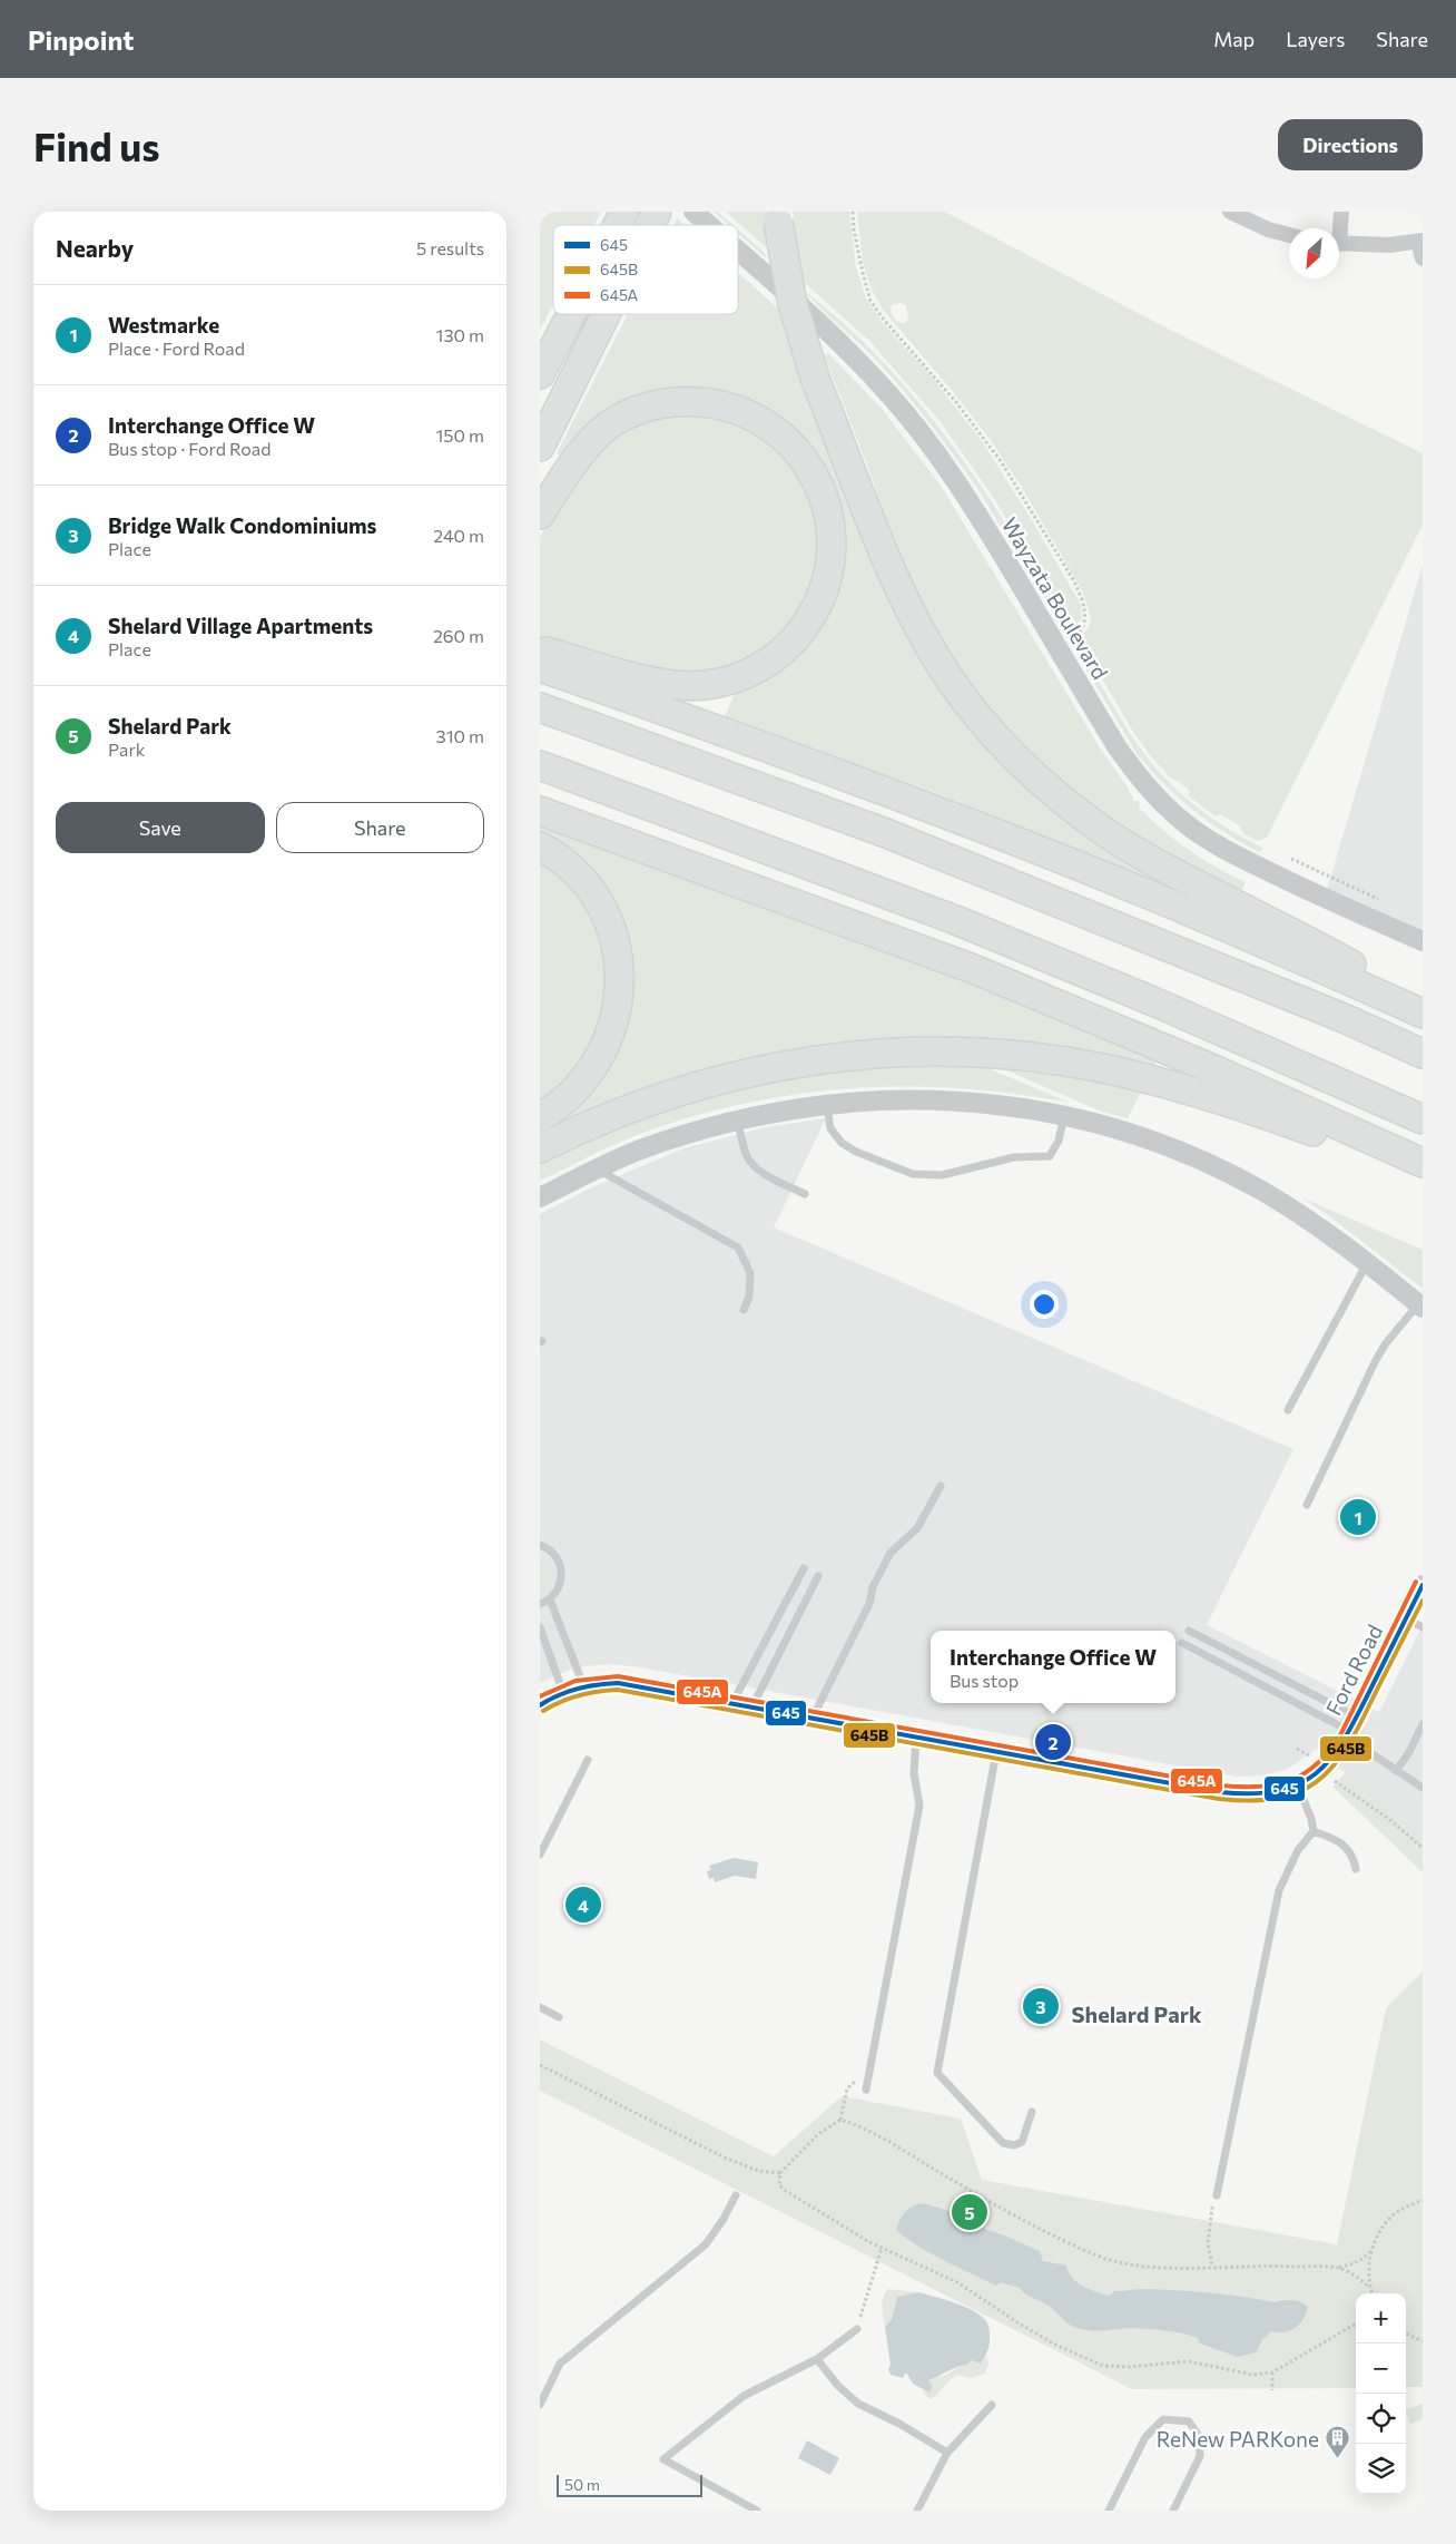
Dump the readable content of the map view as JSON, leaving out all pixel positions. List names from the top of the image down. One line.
{"streets":{"street":["Wayzata Boulevard","Ford Road"]},"districts":["Shelard Park"],"places":{"building":["ReNew PARKone"]},"lines":["transit line 645A","transit line 645","transit line 645B"],"legend":["645","645B","645A"],"scale_bar":"50 m","north":"bottom left","page":{"header":"Pinpoint","nav":["Map","Layers","Share"],"buttons":["Directions",["Save","Share"]],"title":"Find us","heading":["Nearby","5 results"],"list":[{"mark":"1","name":"Westmarke","note":"Place · Ford Road","value":"130 m"},{"mark":"2","name":"Interchange Office W","note":"Bus stop · Ford Road","value":"150 m"},{"mark":"3","name":"Bridge Walk Condominiums","note":"Place","value":"240 m"},{"mark":"4","name":"Shelard Village Apartments","note":"Place","value":"260 m"},{"mark":"5","name":"Shelard Park","note":"Park","value":"310 m"}],"pins":["1","2","4","3","5"],"popup":["Interchange Office W","Bus stop"],"map_buttons":["+","−"],"scale":"50 m"}}
